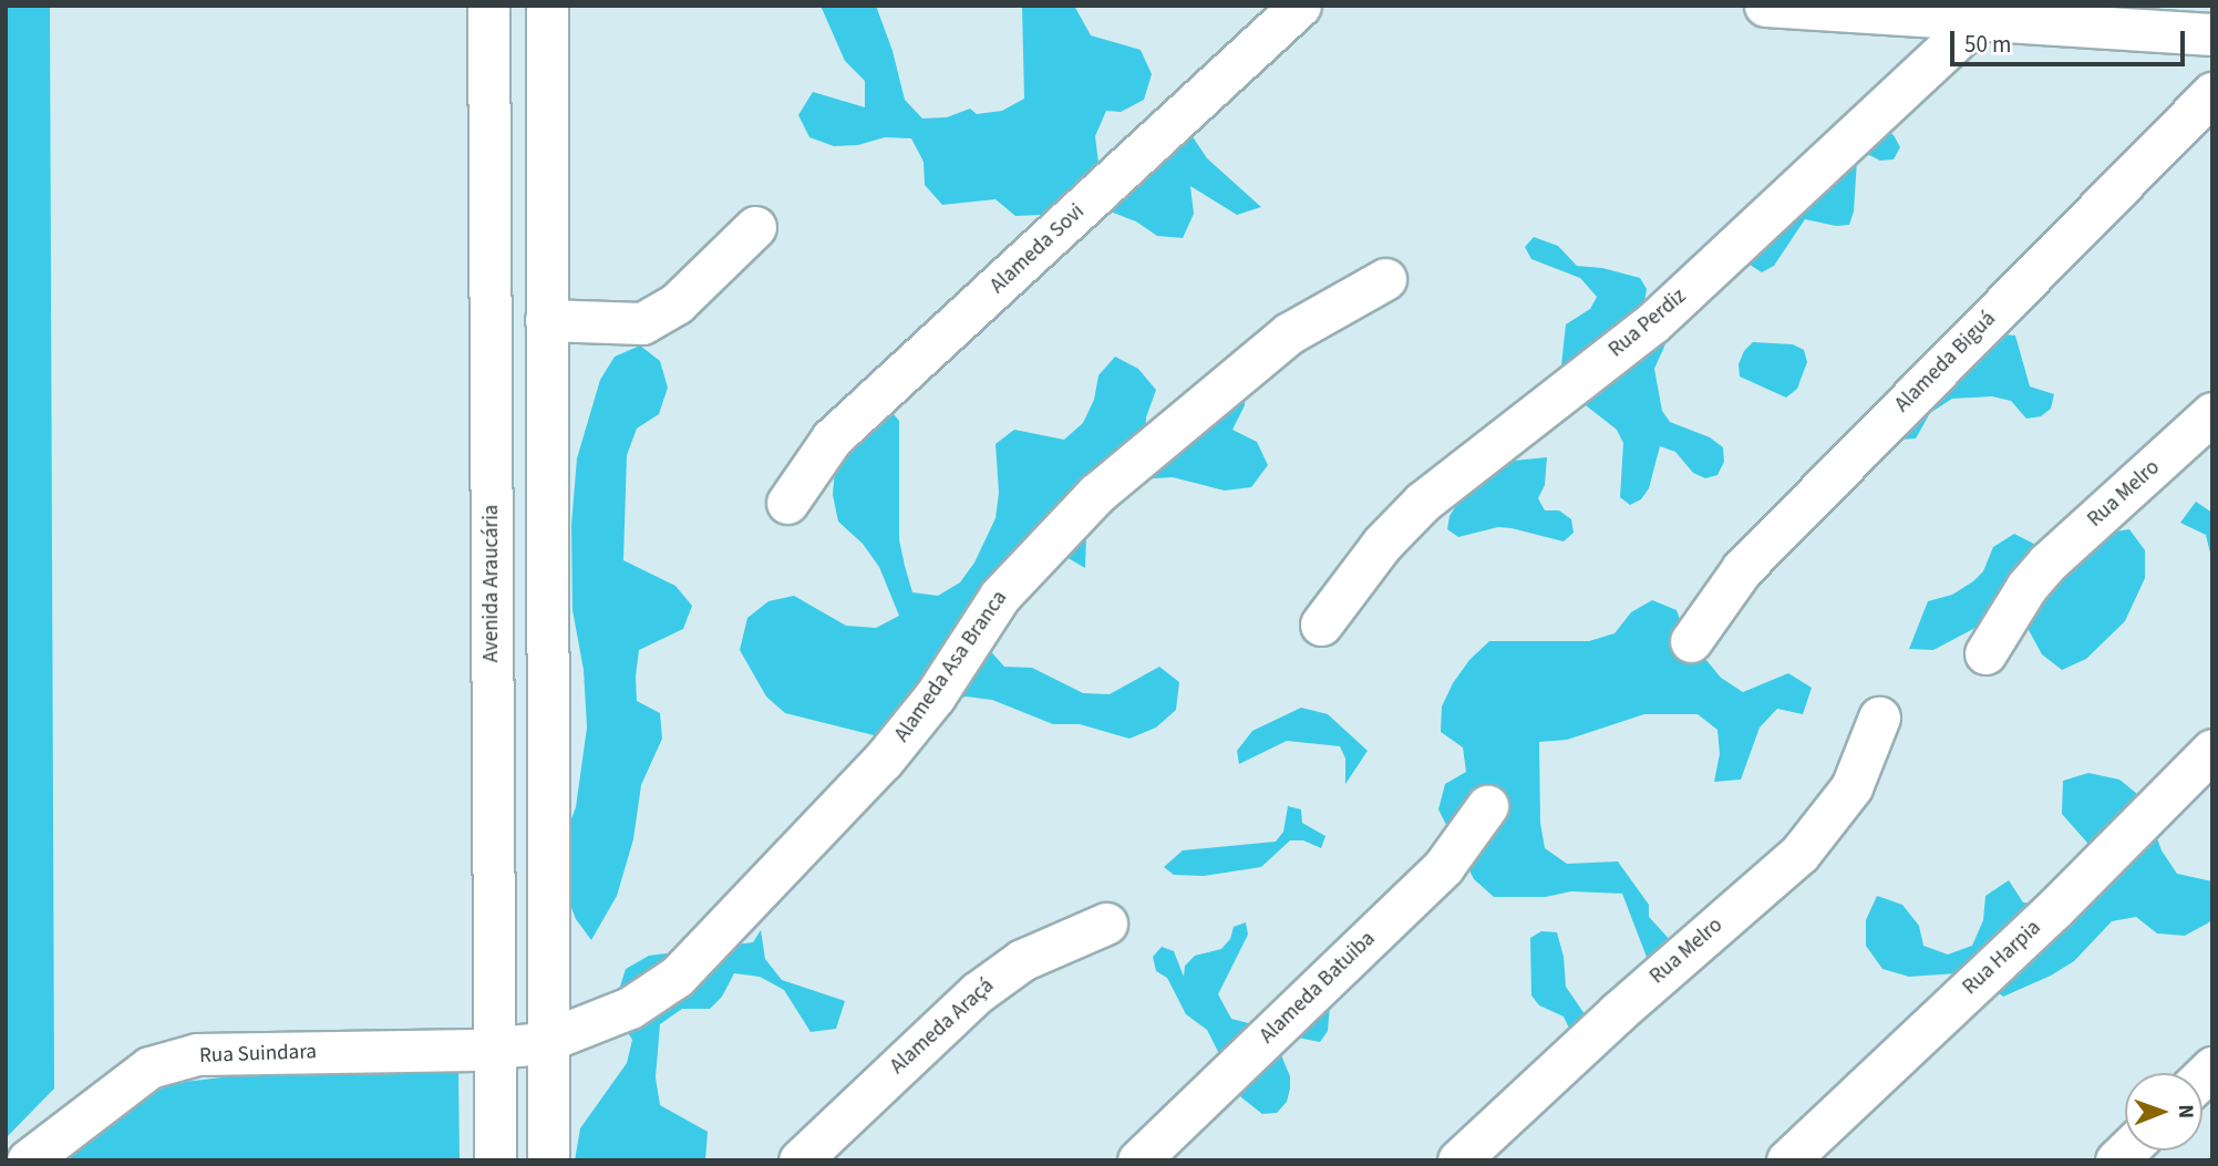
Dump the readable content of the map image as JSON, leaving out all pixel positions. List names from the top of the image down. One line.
{"streets":{"street":["Alameda Sovi","Rua Perdiz","Alameda Biguá","Rua Melro","Avenida Araucária","Alameda Asa Branca","Rua Harpia","Alameda Batuiba","Alameda Araçá","Rua Suindara"]},"crossings":[["Avenida Araucária","Alameda Asa Branca"],["Avenida Araucária","Rua Suindara"],["Alameda Asa Branca","Rua Suindara"]],"scale_bar":"50 m","north":"right"}
